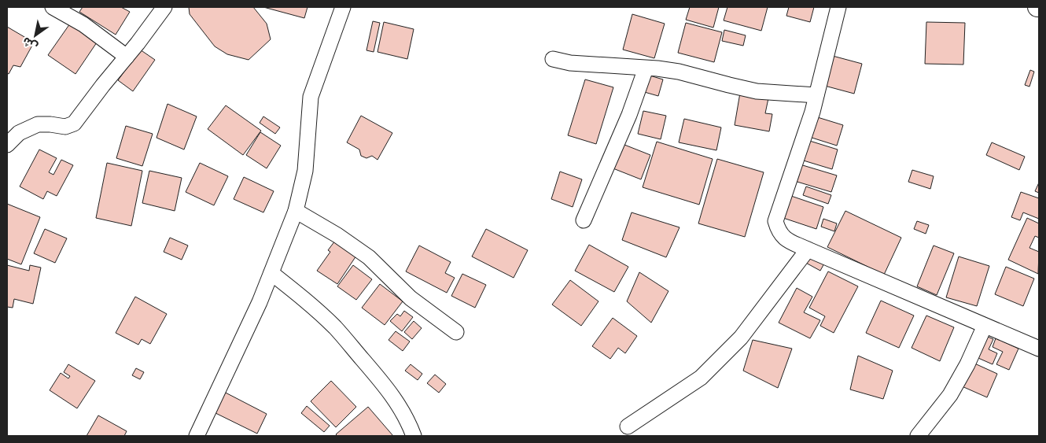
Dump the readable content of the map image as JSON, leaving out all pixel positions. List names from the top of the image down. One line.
{"north":"bottom left"}
